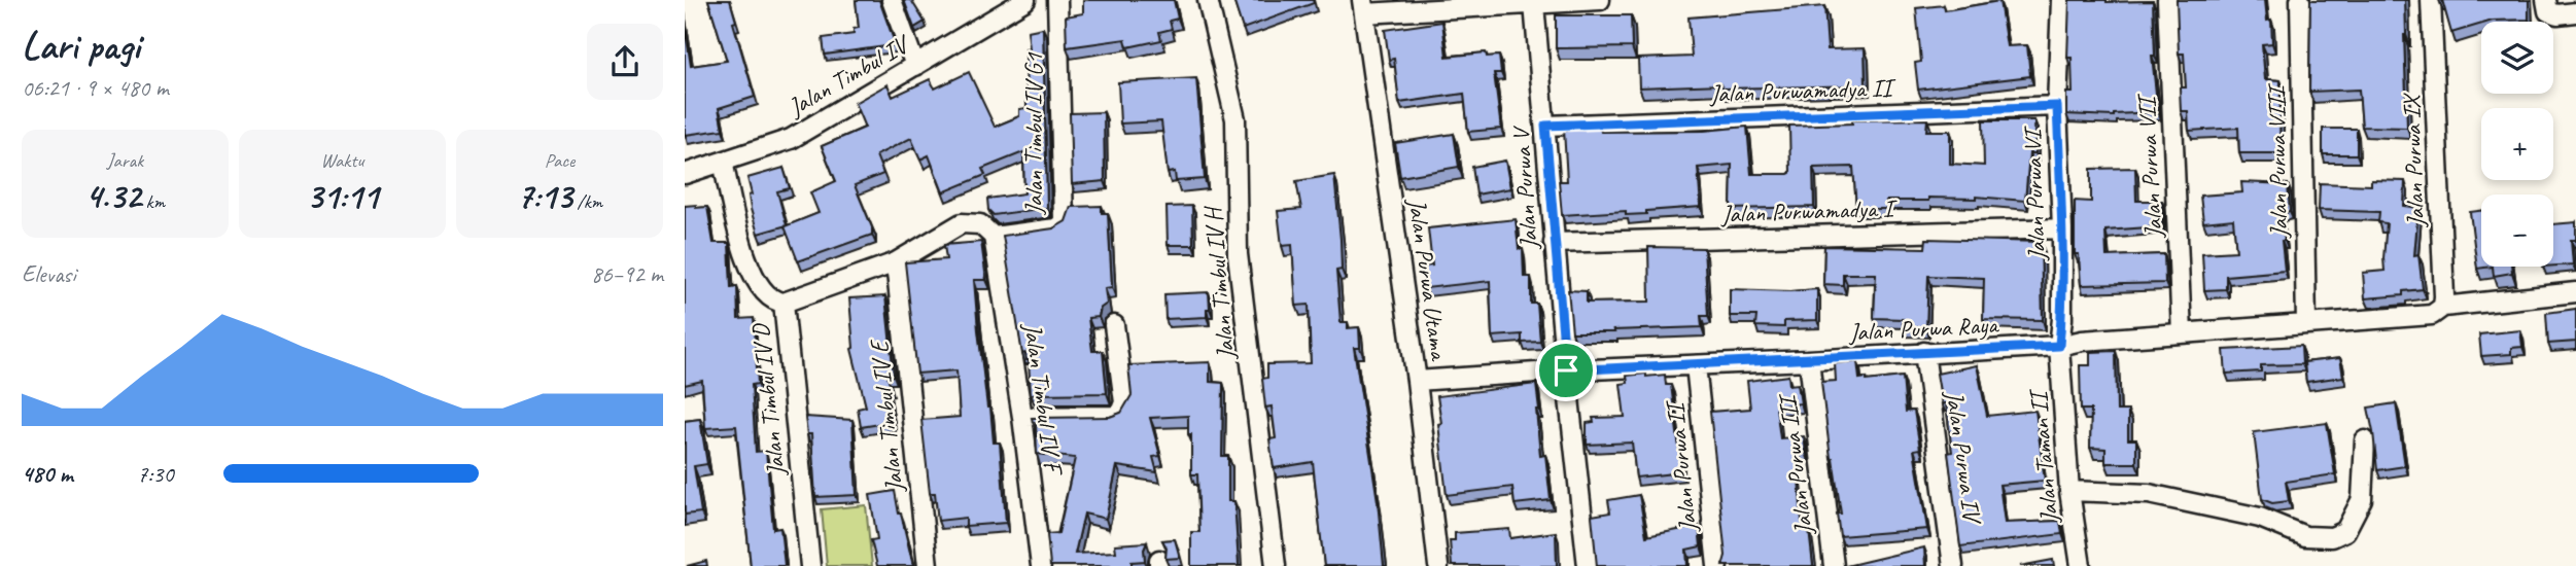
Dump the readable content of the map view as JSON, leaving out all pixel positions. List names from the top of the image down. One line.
{"streets":{"street":["Jalan Timbul IV","Jalan Purwamadya II","Jalan Timbul IV G1","Jalan Purwa IX","Jalan Purwa VIII","Jalan Purwa VII","Jalan Purwa V","Jalan Purwa VI","Jalan Purwamadya I","Jalan Purwa Utama","Jalan Timbul IV H","Jalan Purwa Raya","Jalan Timbul IV F","Jalan Timbul IV D","Jalan Timbul IV E","Jalan Purwa IV","Jalan Taman II","Jalan Purwa III","Jalan Purwa II"]},"crossings":[["Jalan Timbul IV","Jalan Timbul IV D"],["Jalan Purwamadya II","Jalan Purwa V"],["Jalan Purwamadya II","Jalan Purwa VI"],["Jalan Timbul IV G1","Jalan Timbul IV F"],["Jalan Timbul IV G1","Jalan Timbul IV D"],["Jalan Timbul IV G1","Jalan Timbul IV E"],["Jalan Purwa IX","Jalan Purwa Raya"],["Jalan Purwa VIII","Jalan Purwa Raya"],["Jalan Purwa VII","Jalan Purwa Raya"],["Jalan Purwa V","Jalan Purwamadya I"],["Jalan Purwa V","Jalan Purwa Raya"],["Jalan Purwa VI","Jalan Purwamadya I"],["Jalan Purwa VI","Jalan Purwa Raya"],["Jalan Purwa VI","Jalan Taman II"],["Jalan Purwa Utama","Jalan Purwa Raya"],["Jalan Purwa Raya","Jalan Purwa IV"],["Jalan Purwa Raya","Jalan Taman II"],["Jalan Purwa Raya","Jalan Purwa III"],["Jalan Purwa Raya","Jalan Purwa II"]],"page":{"heading":["Lari pagi","06:21 · 9 × 480 m"],"map_buttons":["+","−"],"stats":[["Jarak","4.32 km"],["Waktu","31:11"],["Pace","7:13 /km"]],"chart":["Elevasi","86–92 m"],"list":[{"name":"480 m","note":"7:30"}]}}
